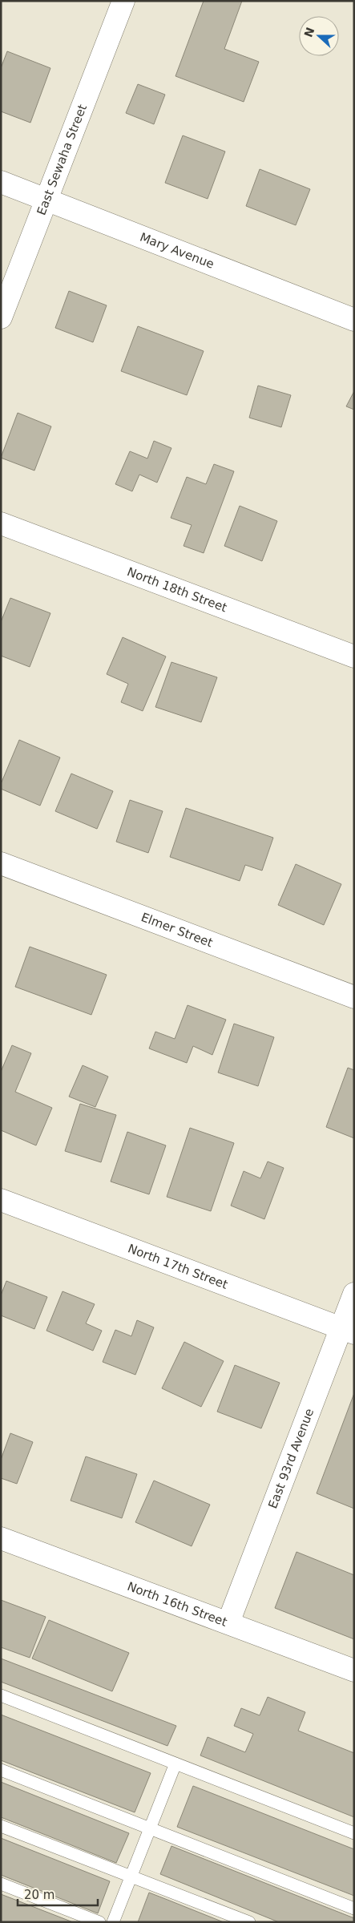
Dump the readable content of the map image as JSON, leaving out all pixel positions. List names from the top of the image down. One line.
{"streets":{"street":["East Sewaha Street","Mary Avenue","North 18th Street","Elmer Street","North 17th Street","East 93rd Avenue","North 16th Street"]},"crossings":[["East Sewaha Street","Mary Avenue"],["North 17th Street","East 93rd Avenue"],["East 93rd Avenue","North 16th Street"]],"scale_bar":"20 m","north":"left"}
